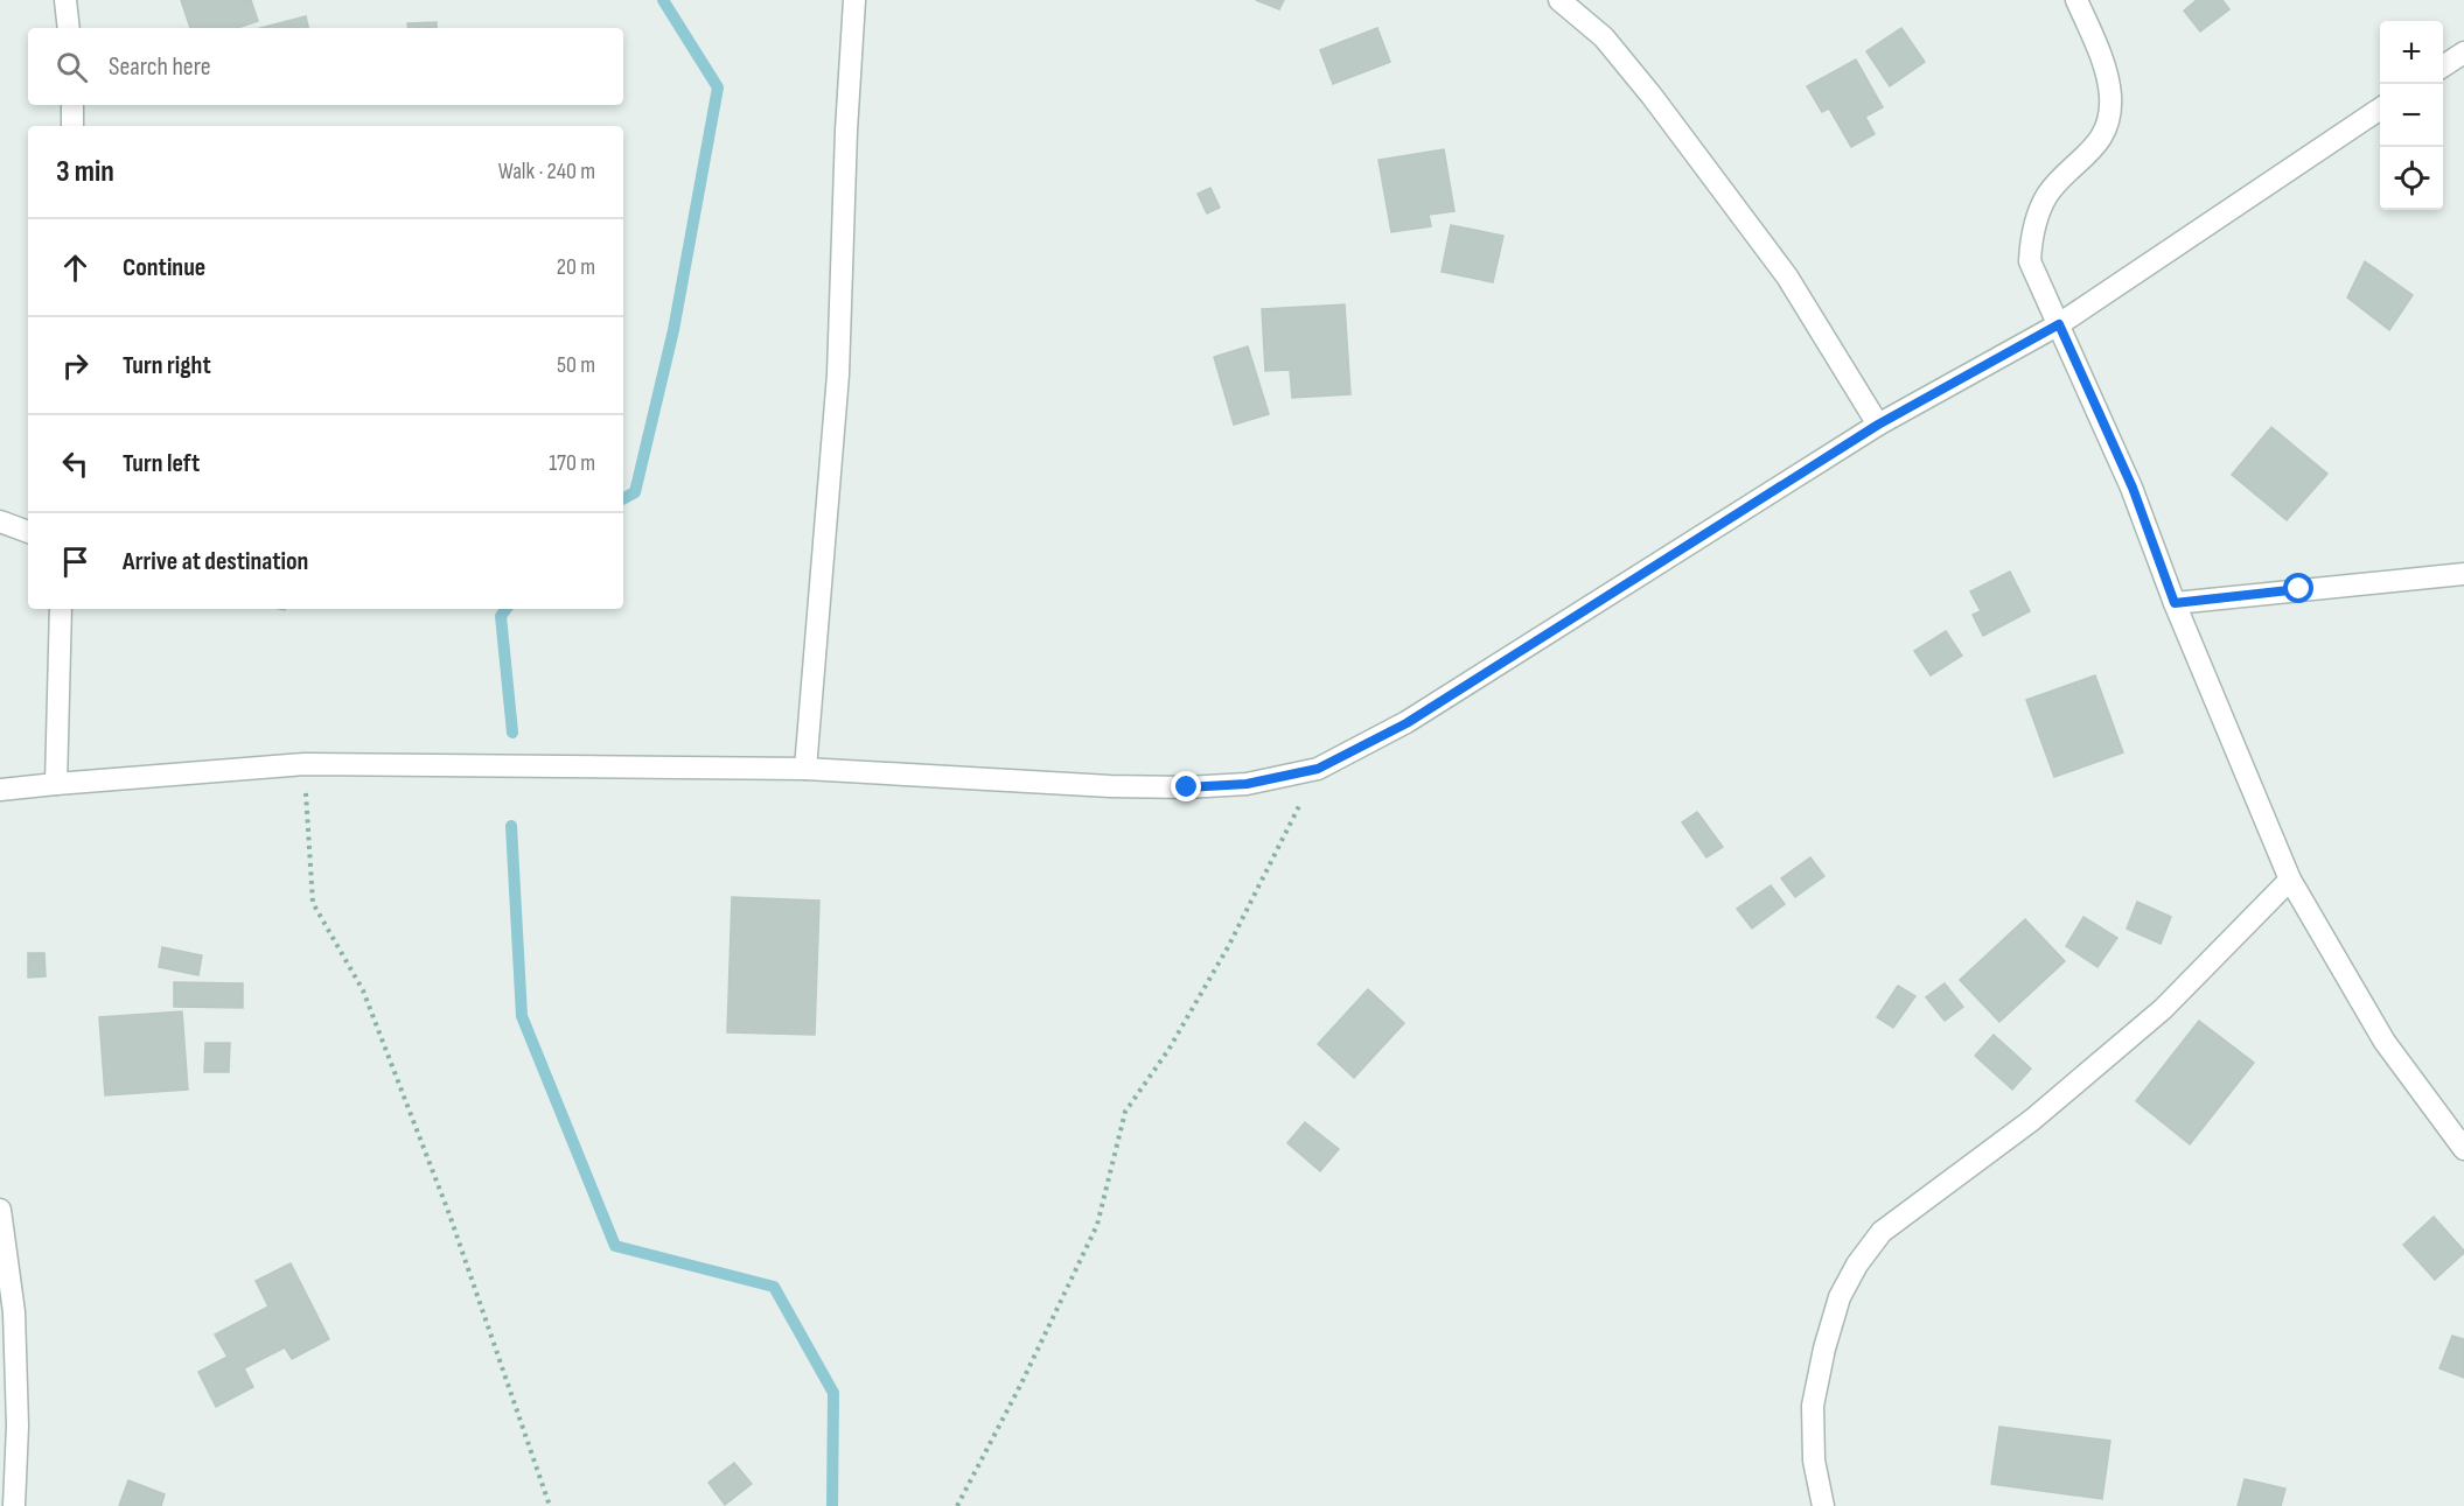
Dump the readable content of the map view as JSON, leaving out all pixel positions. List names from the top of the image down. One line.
{"page":{"map_buttons":["+","−"],"search":"Search here","heading":["3 min","Walk · 240 m"],"list":[["Continue","20 m"],["Turn right","50 m"],["Turn left","170 m"],"Arrive at destination"]}}
